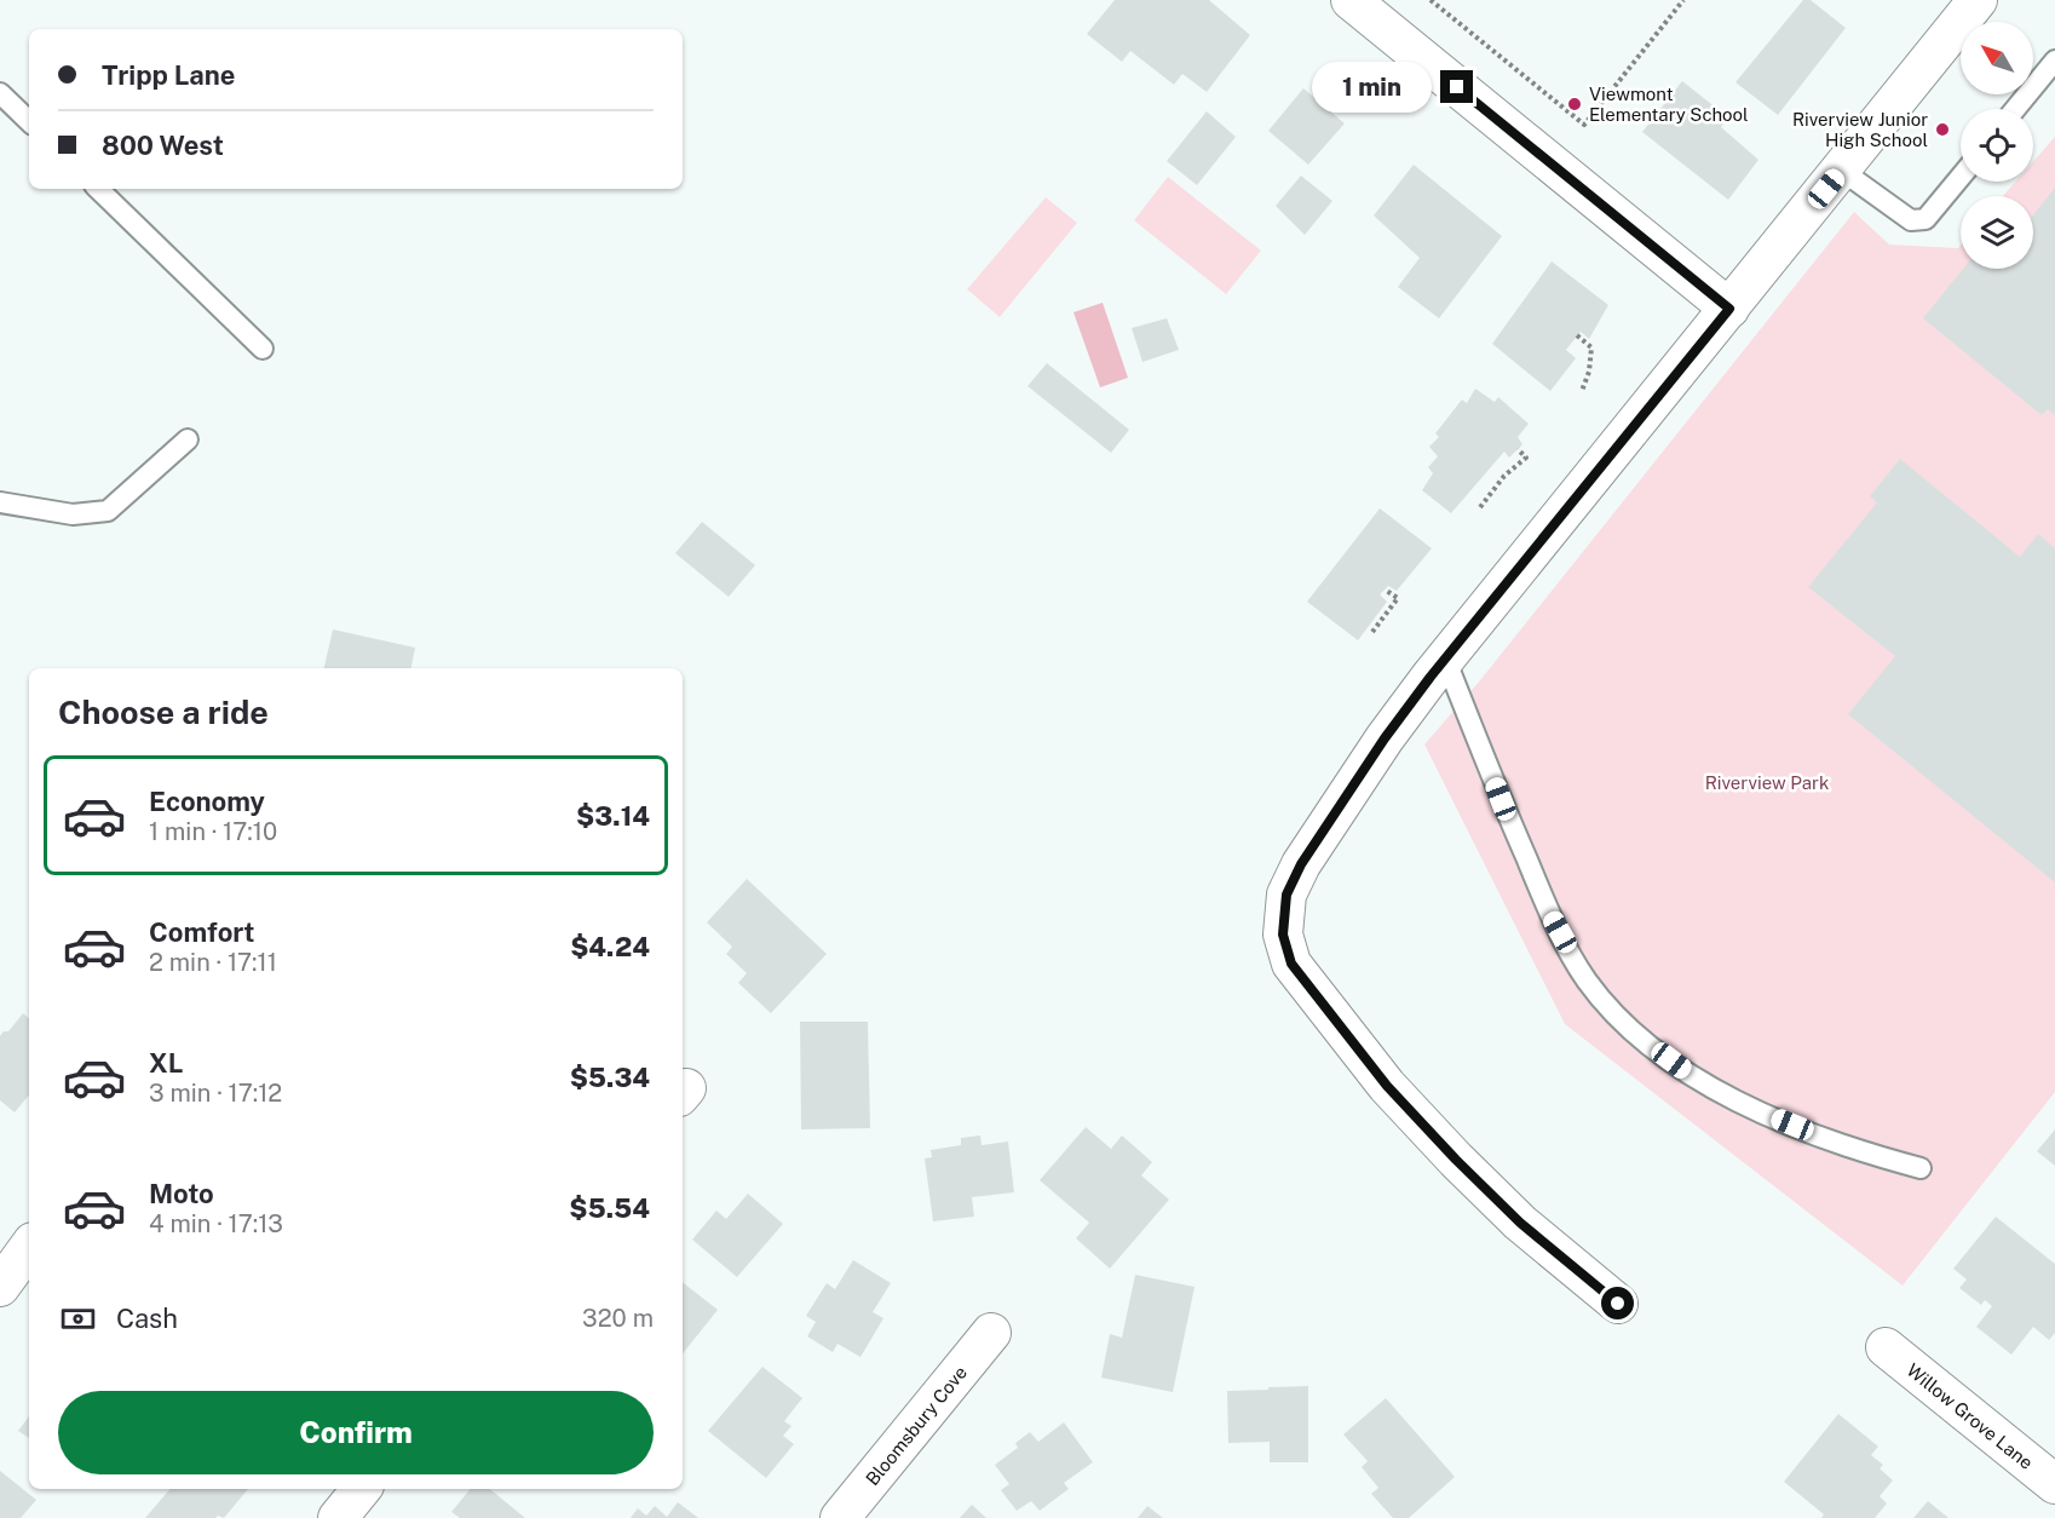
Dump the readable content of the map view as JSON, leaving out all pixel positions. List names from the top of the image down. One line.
{"streets":{"street":["Willow Grove Lane","Bloomsbury Cove"]},"parks":["Riverview Park"],"places":["Viewmont Elementary School","Riverview Junior High School"],"north":"top left","page":{"banner":["Tripp Lane","800 West"],"bubble":"1 min","heading":"Choose a ride","list":[{"name":"Economy","note":"1 min · 17:10","value":"$3.14"},{"name":"Comfort","note":"2 min · 17:11","value":"$4.24"},{"name":"XL","note":"3 min · 17:12","value":"$5.34"},{"name":"Moto","note":"4 min · 17:13","value":"$5.54"}],"pay":["Cash","320 m"],"buttons":"Confirm"}}
